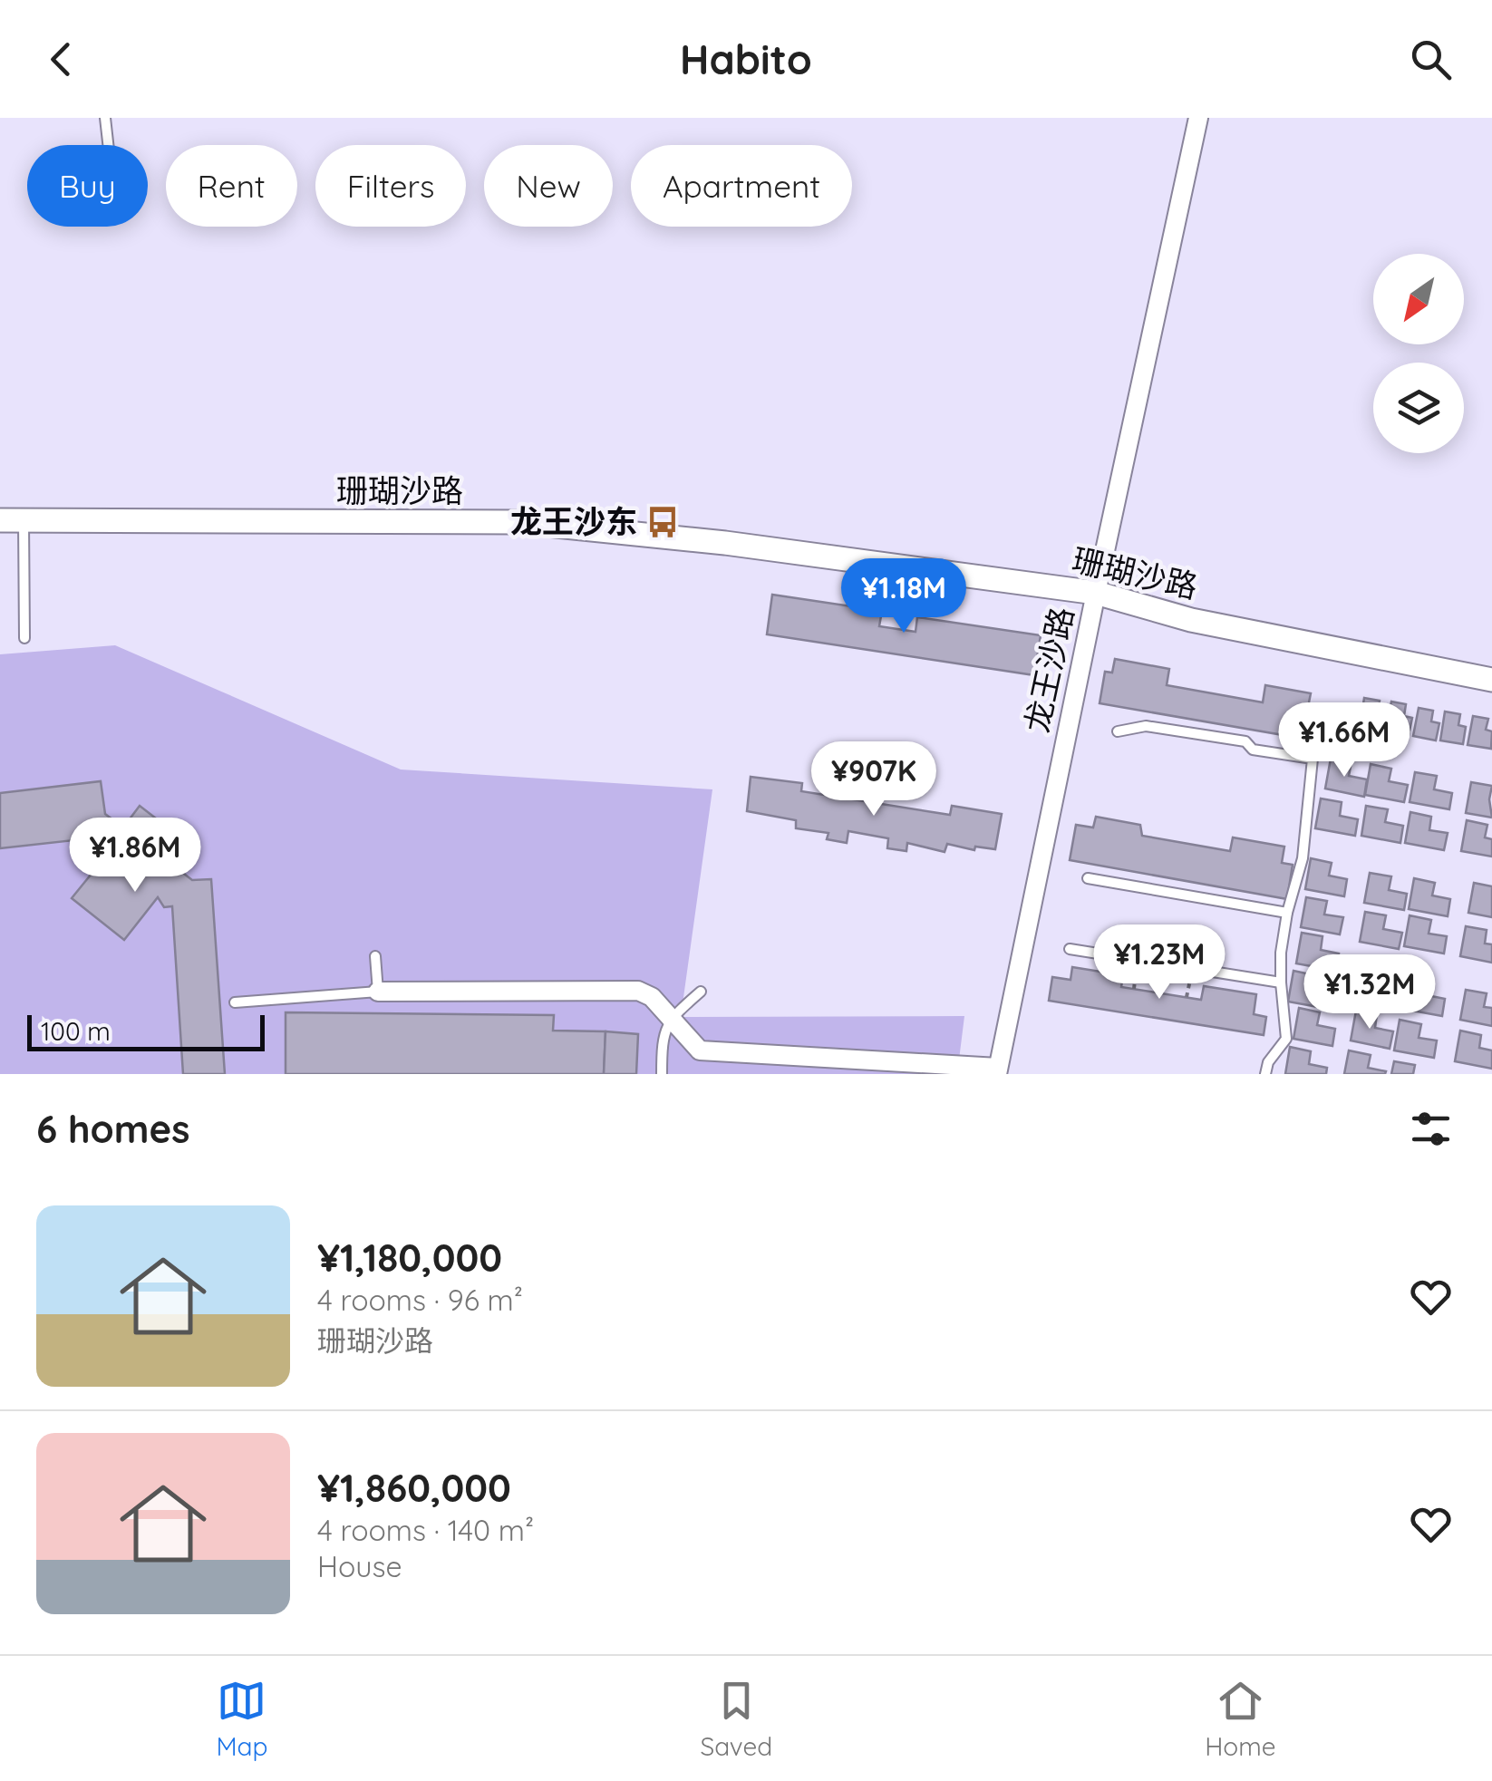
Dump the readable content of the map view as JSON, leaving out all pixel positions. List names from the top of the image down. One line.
{"streets":{"street":["珊瑚沙路","龙王沙路"]},"crossings":[["珊瑚沙路","龙王沙路"]],"places":{"bus stop":["龙王沙东"]},"scale_bar":"100 m","north":"bottom left","page":{"header":"Habito","chip":["Buy","Rent","Filters","New","Apartment"],"price":["¥1.18M","¥1.66M","¥907K","¥1.86M","¥1.23M","¥1.32M"],"scale":"100 m","heading":"6 homes","list":[{"name":"¥1,180,000","note":"4 rooms · 96 m² · 珊瑚沙路"},{"name":"¥1,860,000","note":"4 rooms · 140 m² · House"}],"tabs":["Map","Saved","Home"]}}
